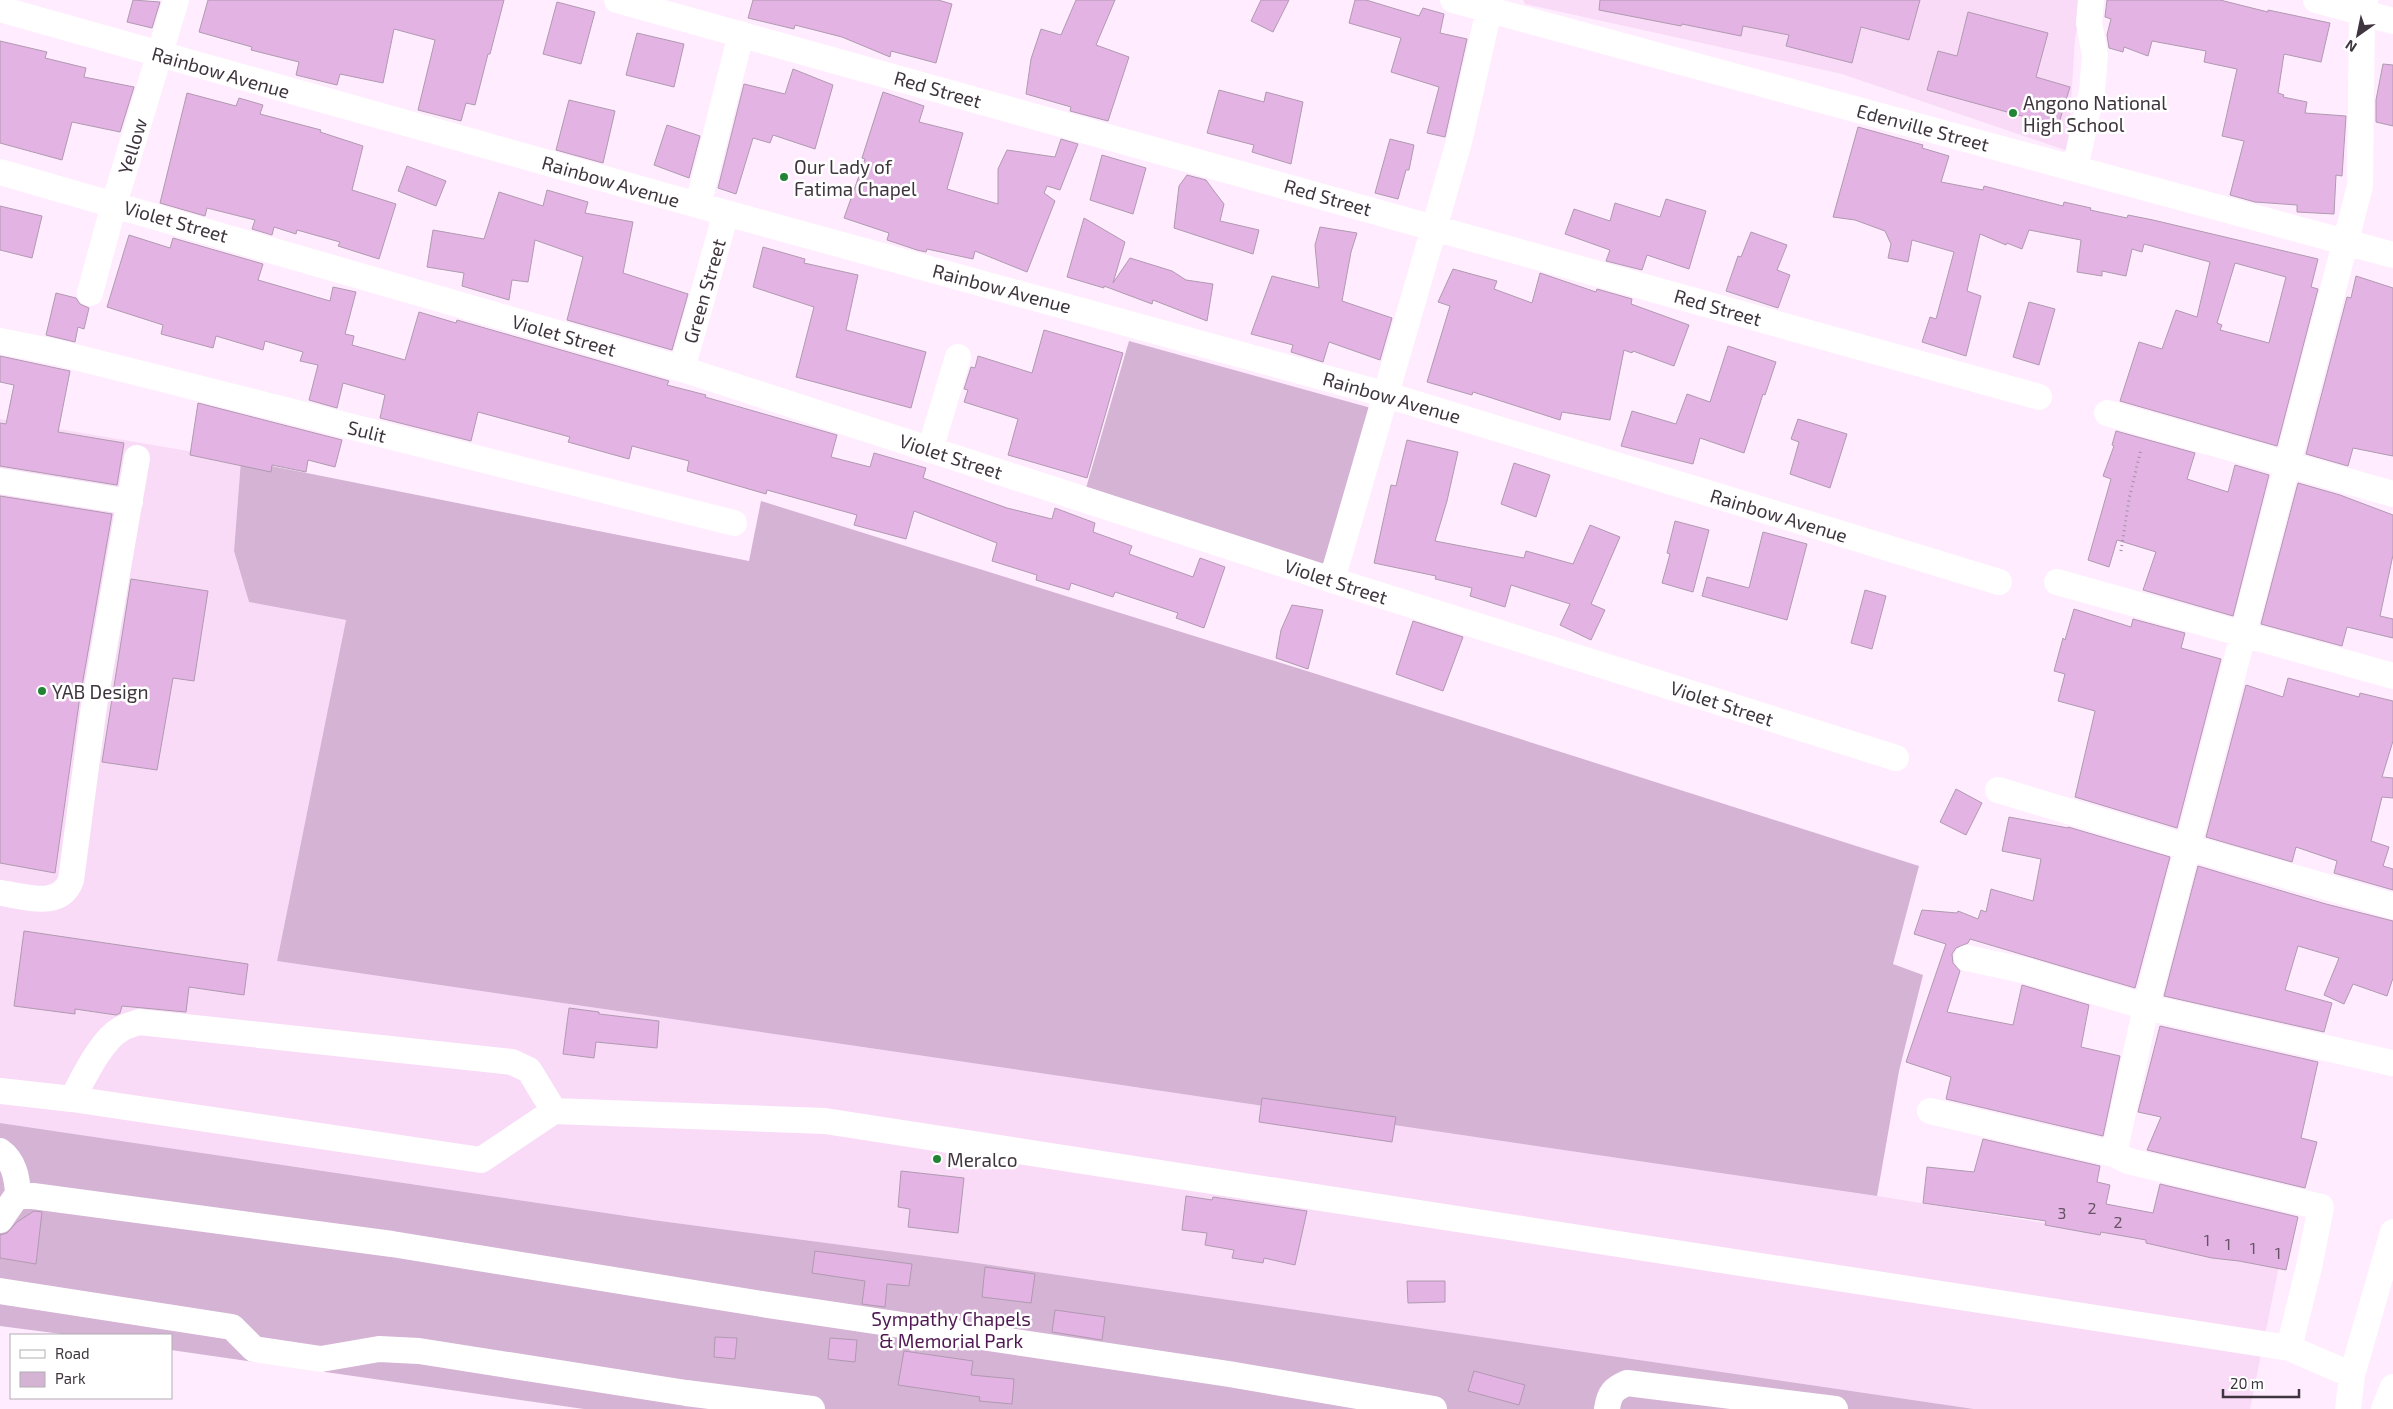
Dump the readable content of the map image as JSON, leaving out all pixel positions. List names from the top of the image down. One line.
{"streets":{"street":["Rainbow Avenue","Red Street","Edenville Street","Yellow","Violet Street","Green Street","Sulit"]},"crossings":[["Rainbow Avenue","Yellow"],["Rainbow Avenue","Green Street"],["Yellow","Violet Street"],["Violet Street","Green Street"]],"parks":["Sympathy Chapels & Memorial Park"],"places":["Angono National High School","Our Lady of Fatima Chapel","YAB Design","Meralco"],"house_numbers":["2","3","2","1","1","1","1"],"legend":["Road","Park"],"scale_bar":"20 m","north":"bottom left"}
